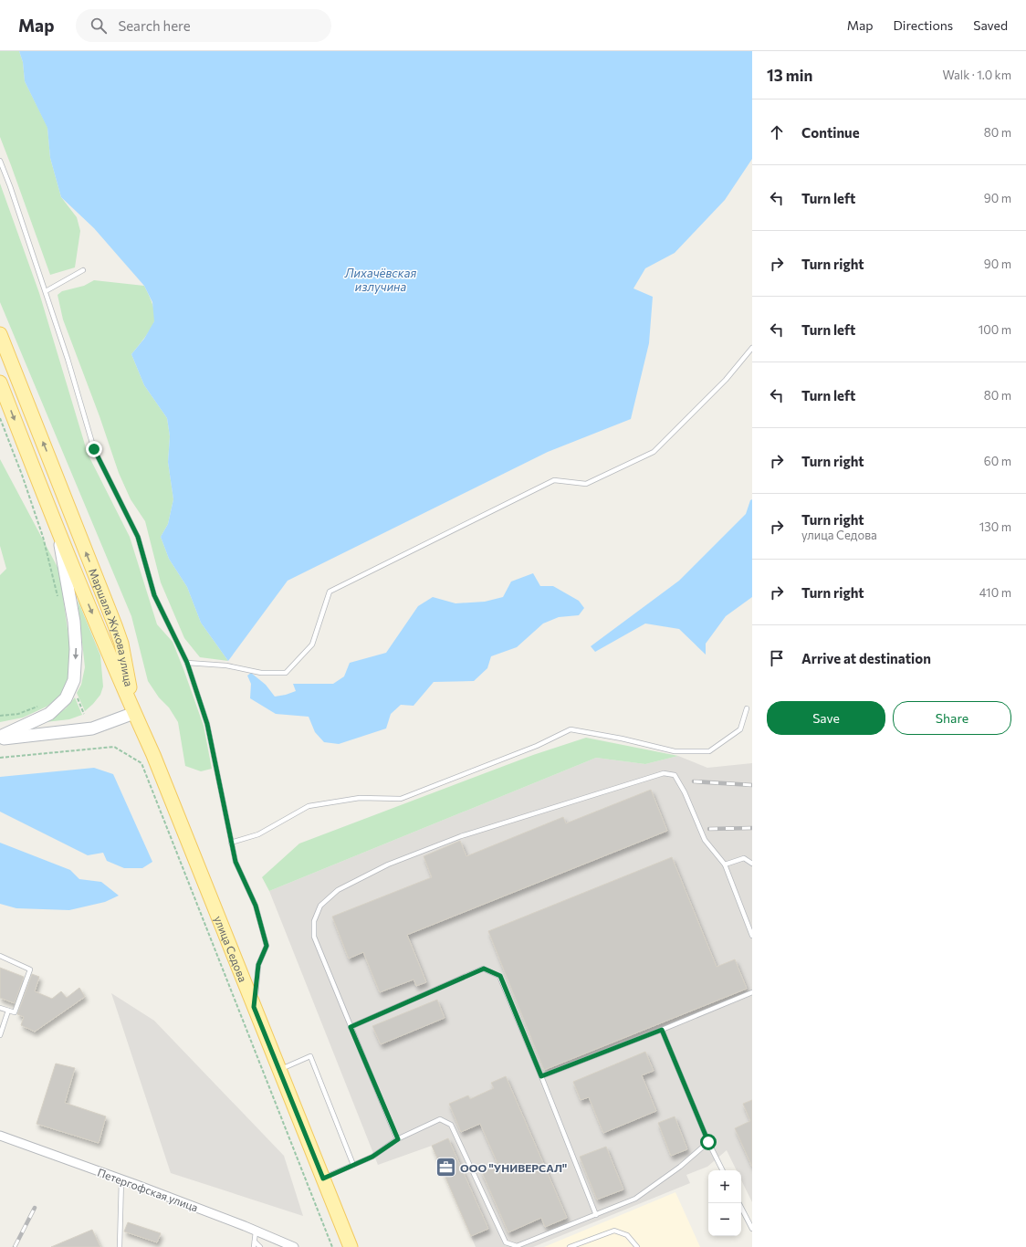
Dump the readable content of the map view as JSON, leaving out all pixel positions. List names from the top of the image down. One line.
{"streets":{"main road":["Маршала Жукова улица","улица Седова"],"street":["Петергофская улица"]},"crossings":[["Маршала Жукова улица","улица Седова"]],"water":["Лихачёвская излучина"],"places":{"office":["ООО \"УНИВЕРСАЛ\""]},"page":{"header":"Map","search":"Search here","nav":["Map","Directions","Saved"],"heading":["13 min","Walk · 1.0 km"],"list":[["Continue","80 m"],["Turn left","90 m"],["Turn right","90 m"],["Turn left","100 m"],["Turn left","80 m"],["Turn right","60 m"],["Turn right","улица Седова","130 m"],["Turn right","410 m"],"Arrive at destination"],"buttons":["Save","Share"],"map_buttons":["+","−"]}}
